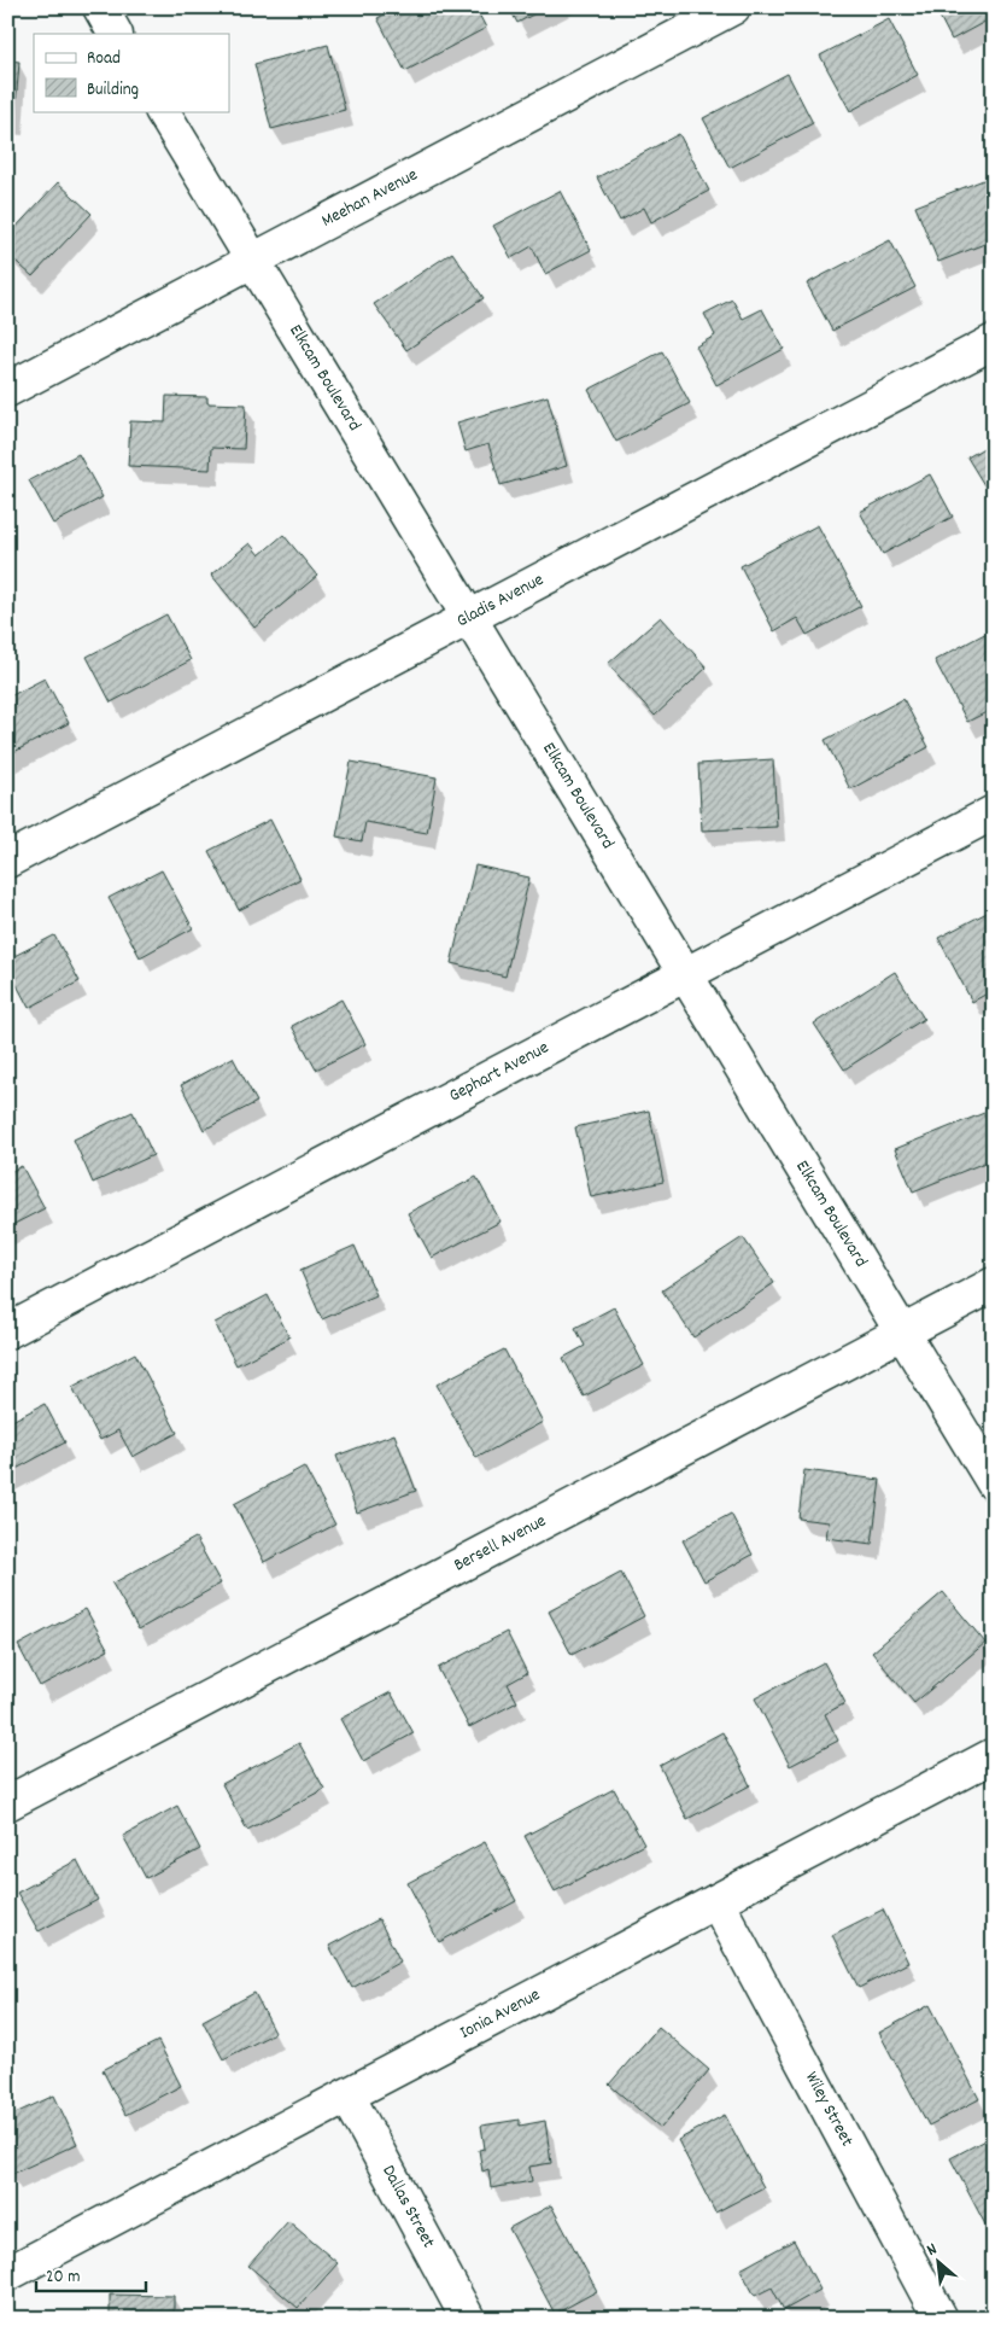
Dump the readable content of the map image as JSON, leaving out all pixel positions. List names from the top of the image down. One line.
{"streets":{"street":["Meehan Avenue","Elkcam Boulevard","Gladis Avenue","Gephart Avenue","Bersell Avenue","Ionia Avenue","Wiley Street","Dallas Street"]},"crossings":[["Meehan Avenue","Elkcam Boulevard"],["Elkcam Boulevard","Gladis Avenue"],["Elkcam Boulevard","Gephart Avenue"],["Elkcam Boulevard","Bersell Avenue"],["Ionia Avenue","Wiley Street"],["Ionia Avenue","Dallas Street"]],"legend":["Road","Building"],"scale_bar":"20 m","north":"top left"}
